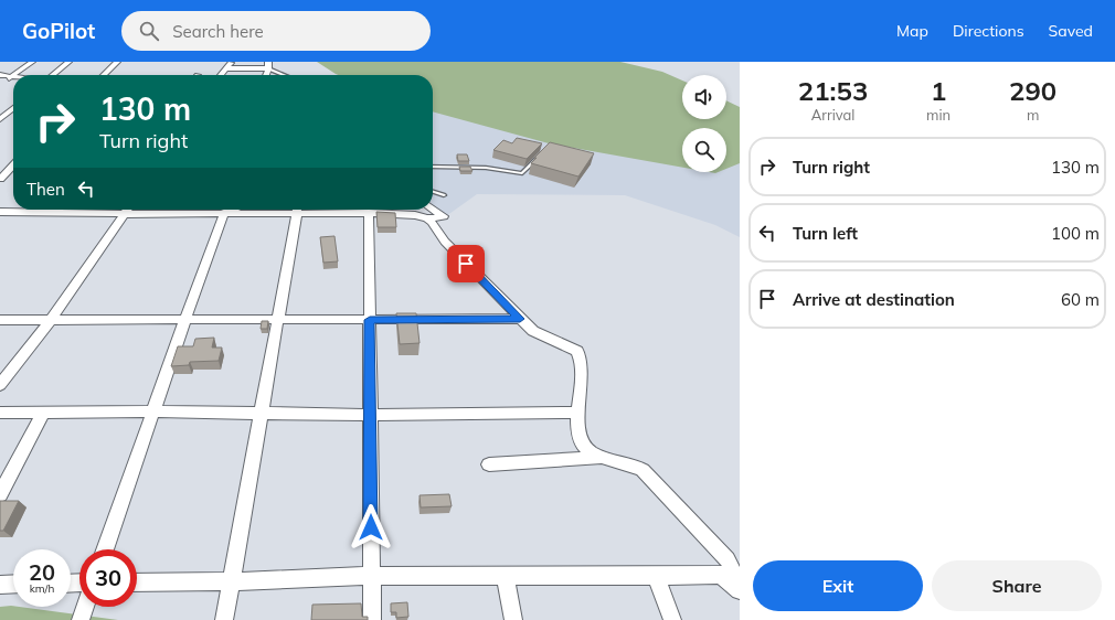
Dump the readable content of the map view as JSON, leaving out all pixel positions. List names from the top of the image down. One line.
{"page":{"header":"GoPilot","search":"Search here","nav":["Map","Directions","Saved"],"eta":["21:53","Arrival","1","min","290","m"],"turn":["130 m","Turn right"],"list":[{"name":"Turn right","value":"130 m"},{"name":"Turn left","value":"100 m"},{"name":"Arrive at destination","value":"60 m"}],"then":"Then","speed":"20 km/h","limit":"30","buttons":["Exit","Share"]}}
